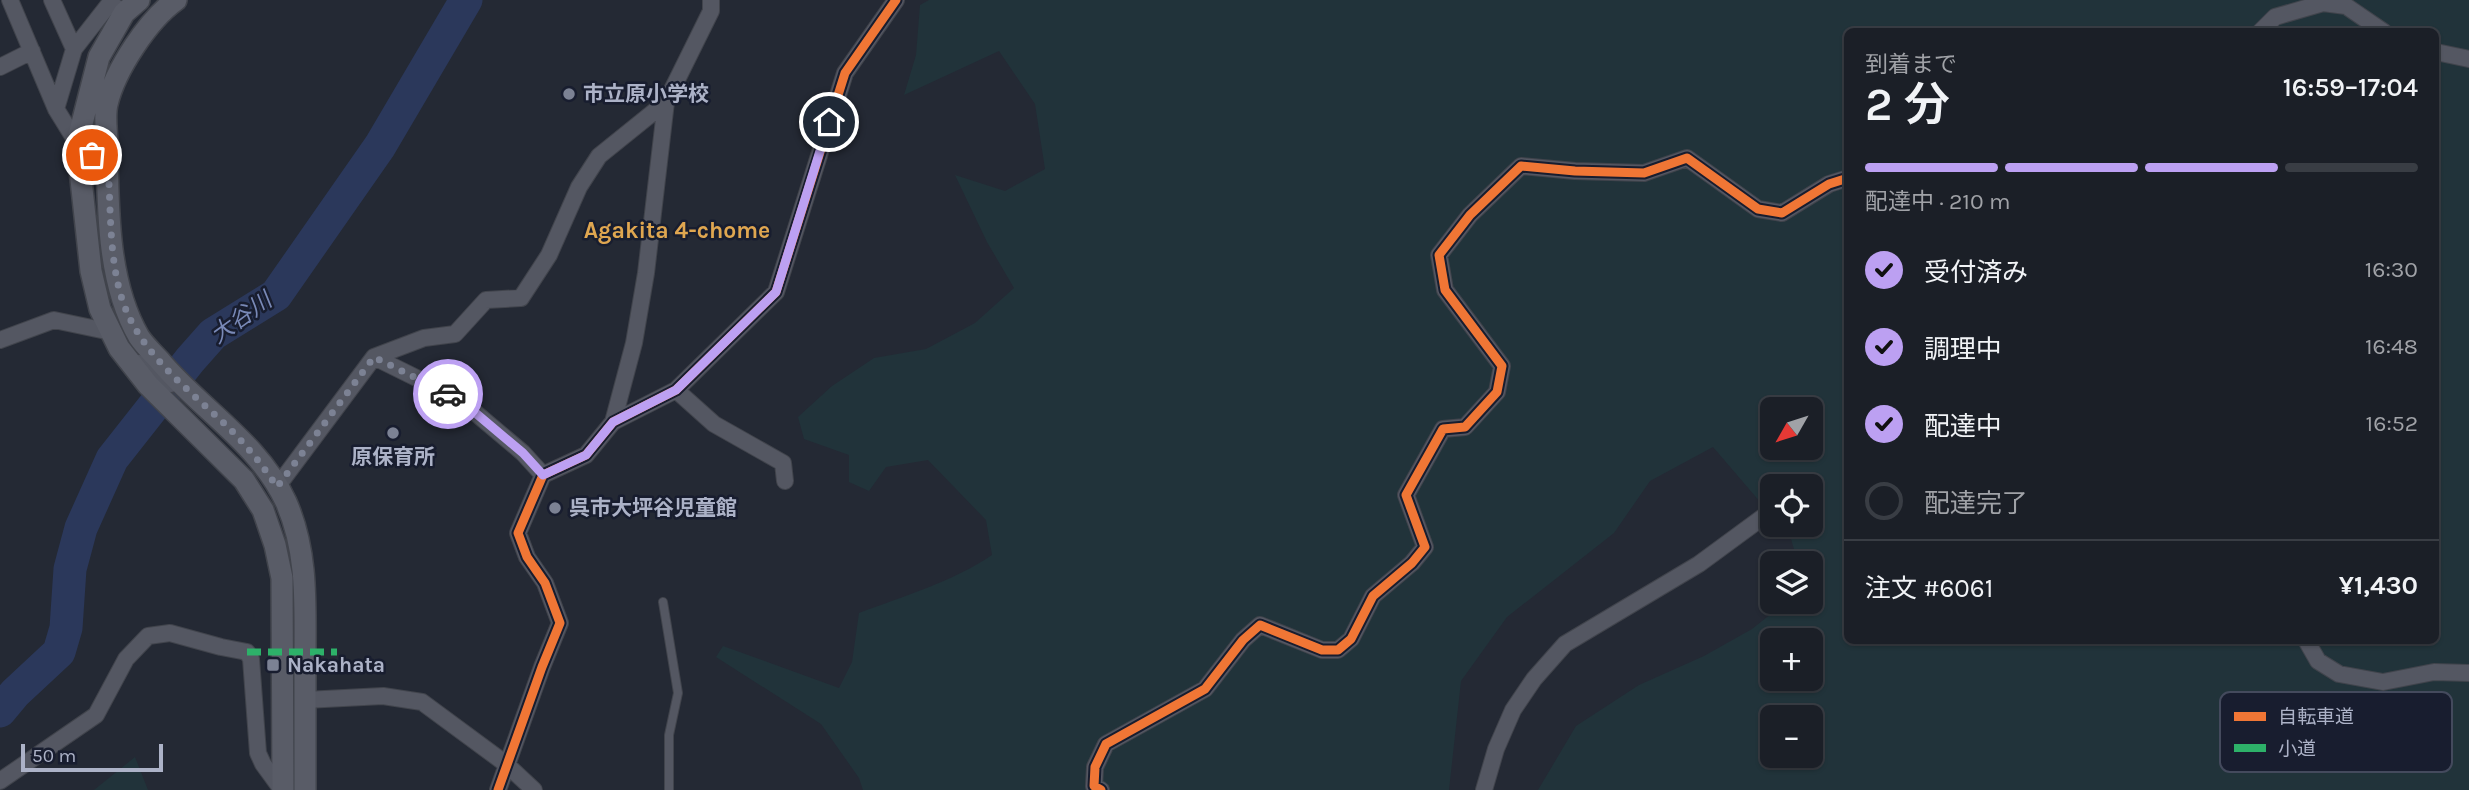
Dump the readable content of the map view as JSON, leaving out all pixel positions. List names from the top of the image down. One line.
{"districts":["Agakita 4-chome"],"water":["大谷川"],"places":{"other":["市立原小学校","原保育所","呉市大坪谷児童館"],"transit":["Nakahata"]},"legend":["自転車道","小道"],"scale_bar":"50 m","north":"bottom left","page":{"heading":["2 分","到着まで","16:59–17:04"],"panel":["注文 #6061","¥1,430"],"bar":"配達中 · 210 m","list":[["受付済み","16:30"],["調理中","16:48"],["配達中","16:52"],"配達完了"],"map_buttons":["+","−"],"scale":"50 m"}}
